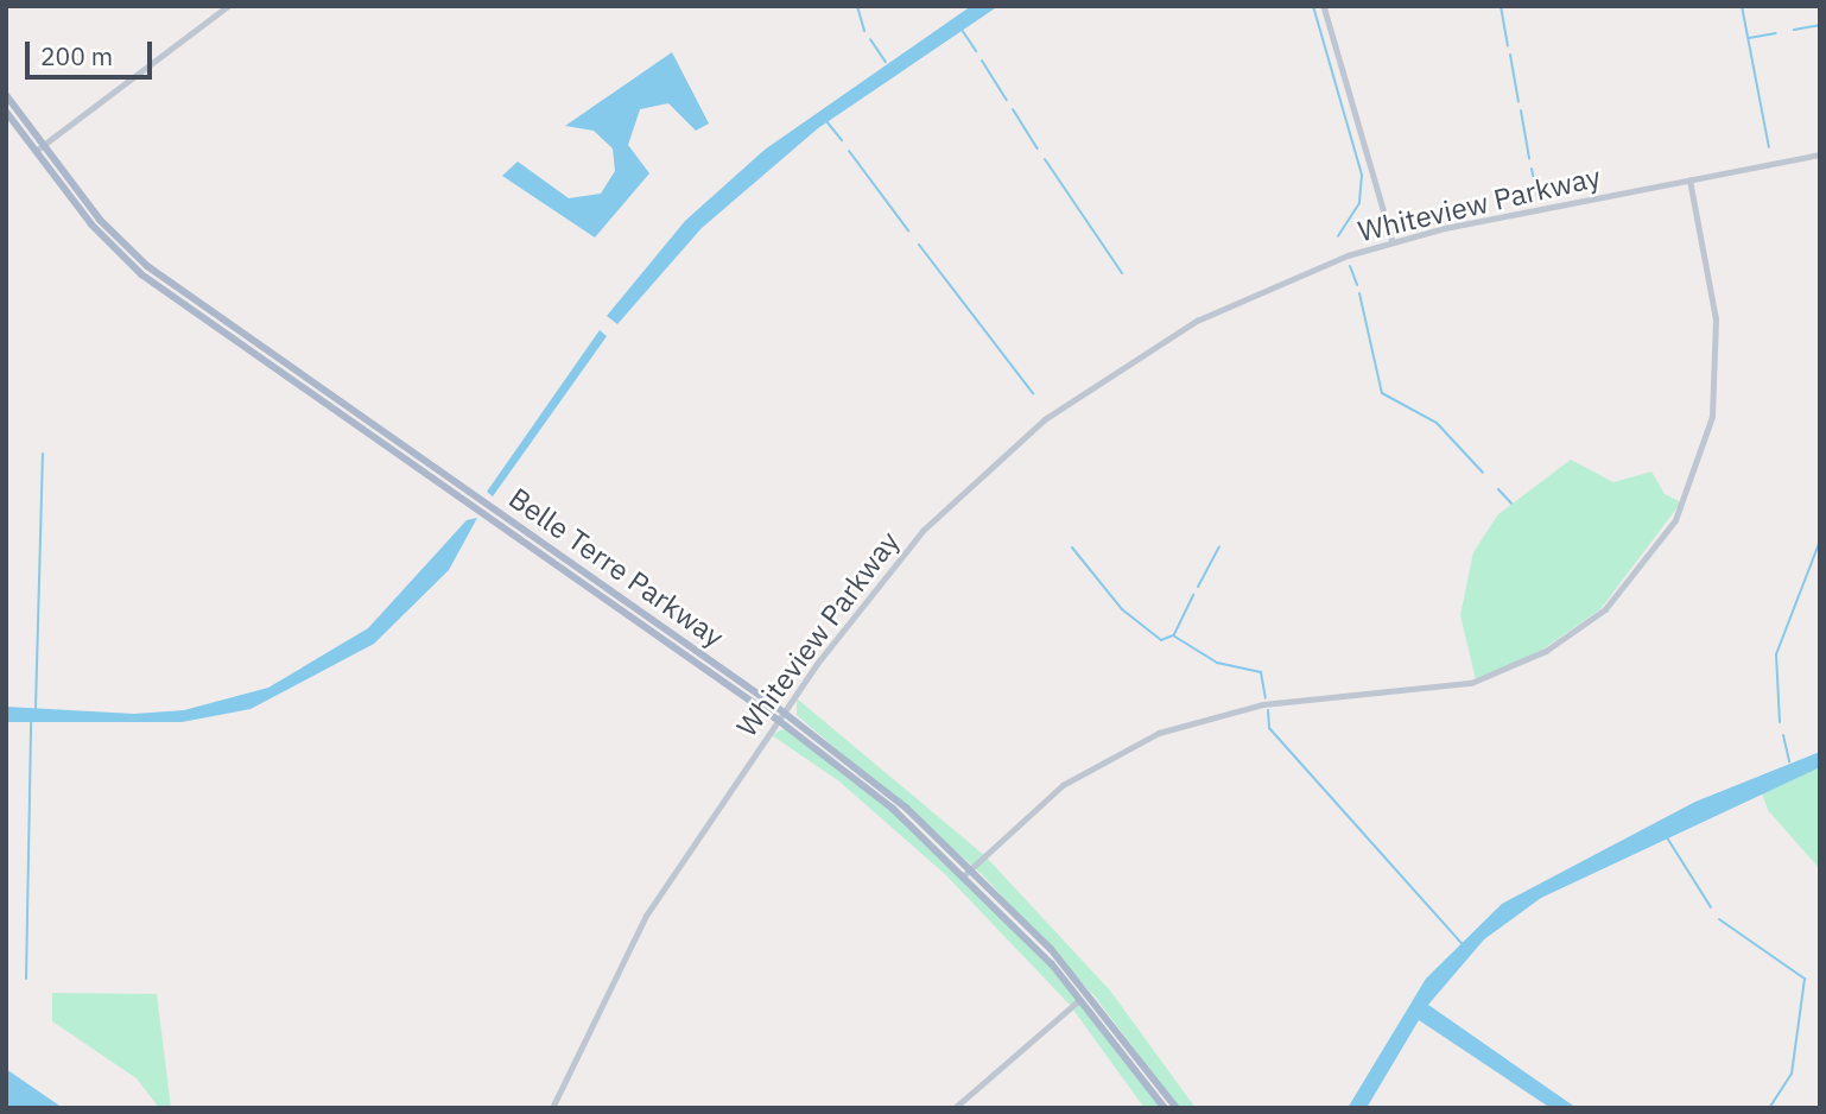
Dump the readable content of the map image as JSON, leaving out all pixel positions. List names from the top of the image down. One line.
{"streets":{"main road":["Belle Terre Parkway"],"street":["Whiteview Parkway"]},"crossings":[["Whiteview Parkway","Belle Terre Parkway"]],"scale_bar":"200 m"}
